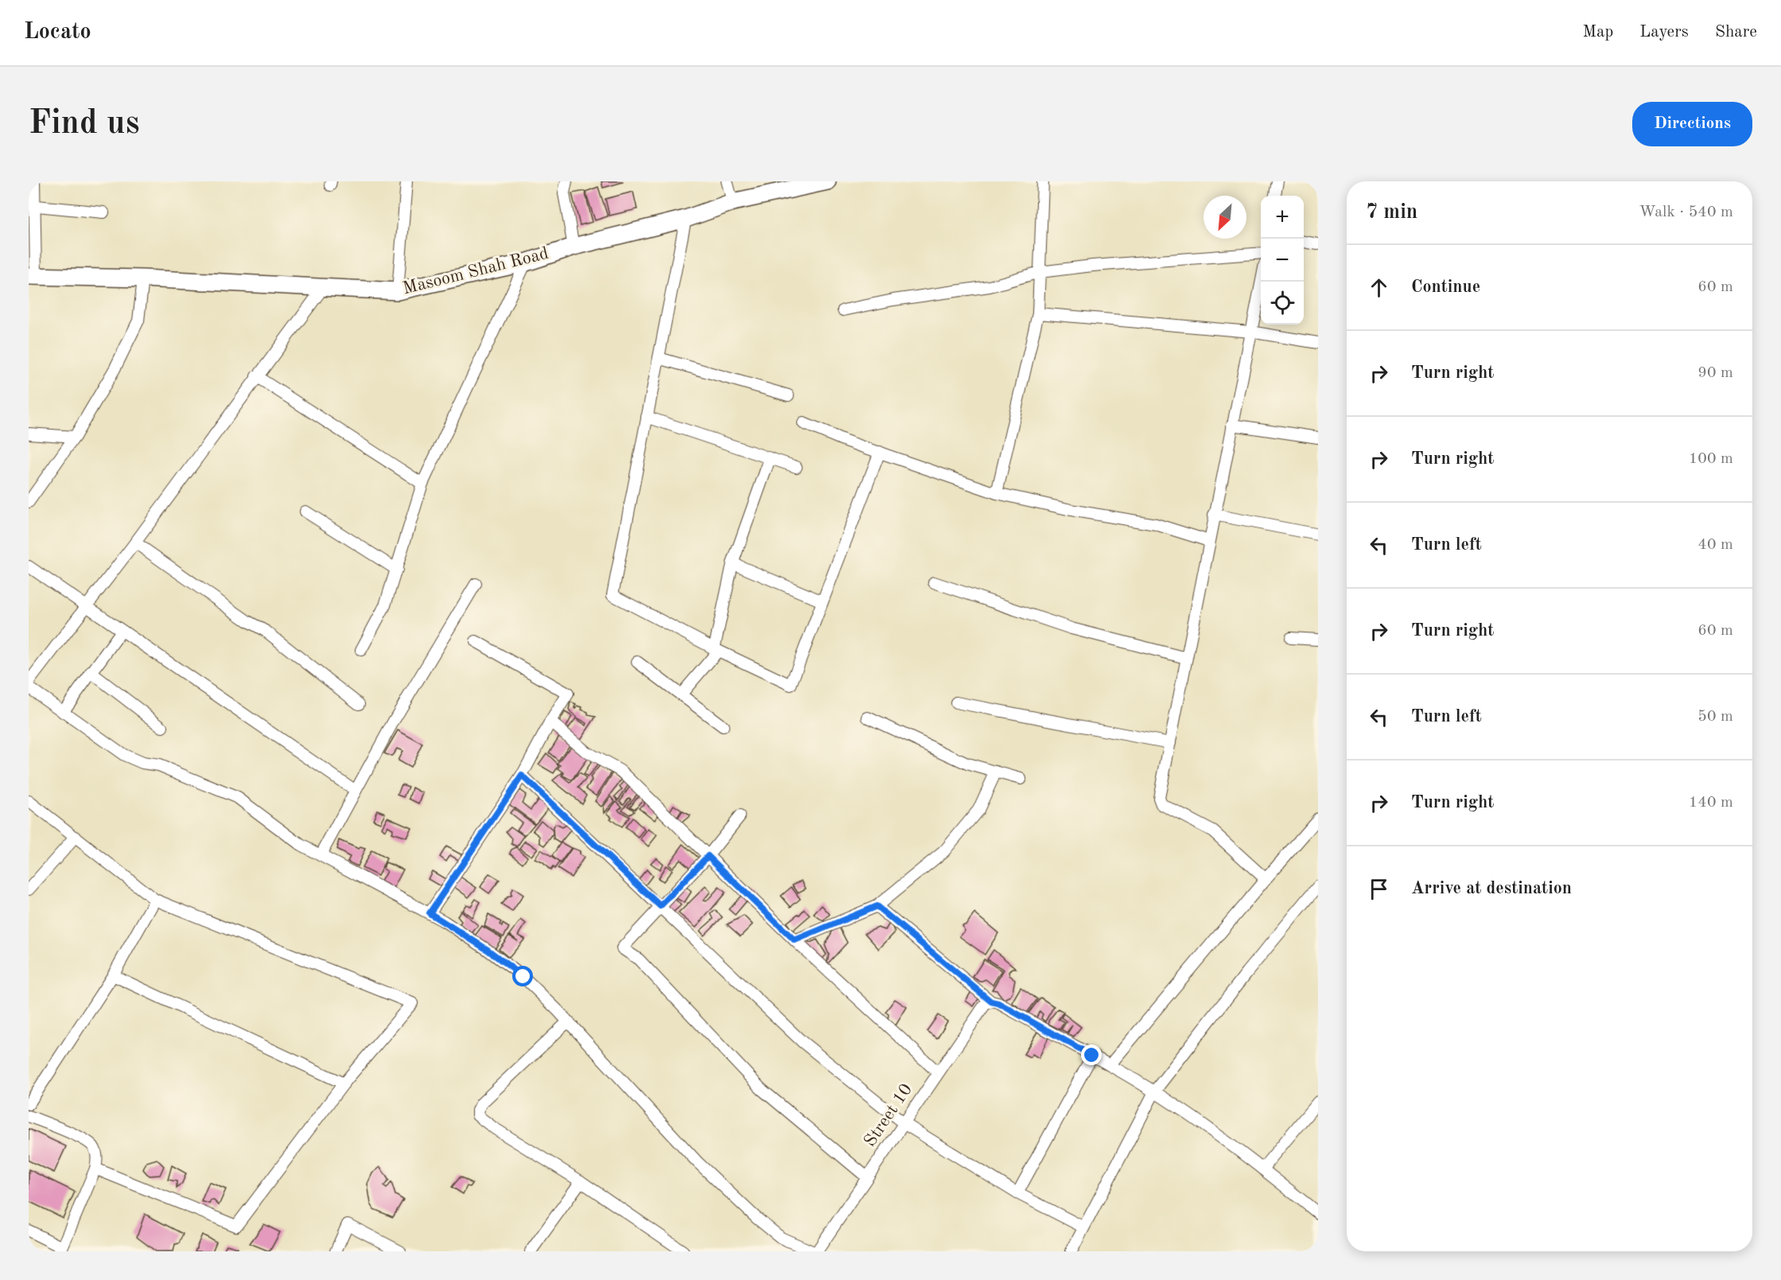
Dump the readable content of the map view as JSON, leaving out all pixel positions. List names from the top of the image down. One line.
{"streets":{"main road":["Masoom Shah Road"],"street":["Street 10"]},"north":"bottom left","page":{"header":"Locato","nav":["Map","Layers","Share"],"buttons":"Directions","title":"Find us","heading":["7 min","Walk · 540 m"],"map_buttons":["+","−"],"list":[["Continue","60 m"],["Turn right","90 m"],["Turn right","100 m"],["Turn left","40 m"],["Turn right","60 m"],["Turn left","50 m"],["Turn right","140 m"],"Arrive at destination"]}}
